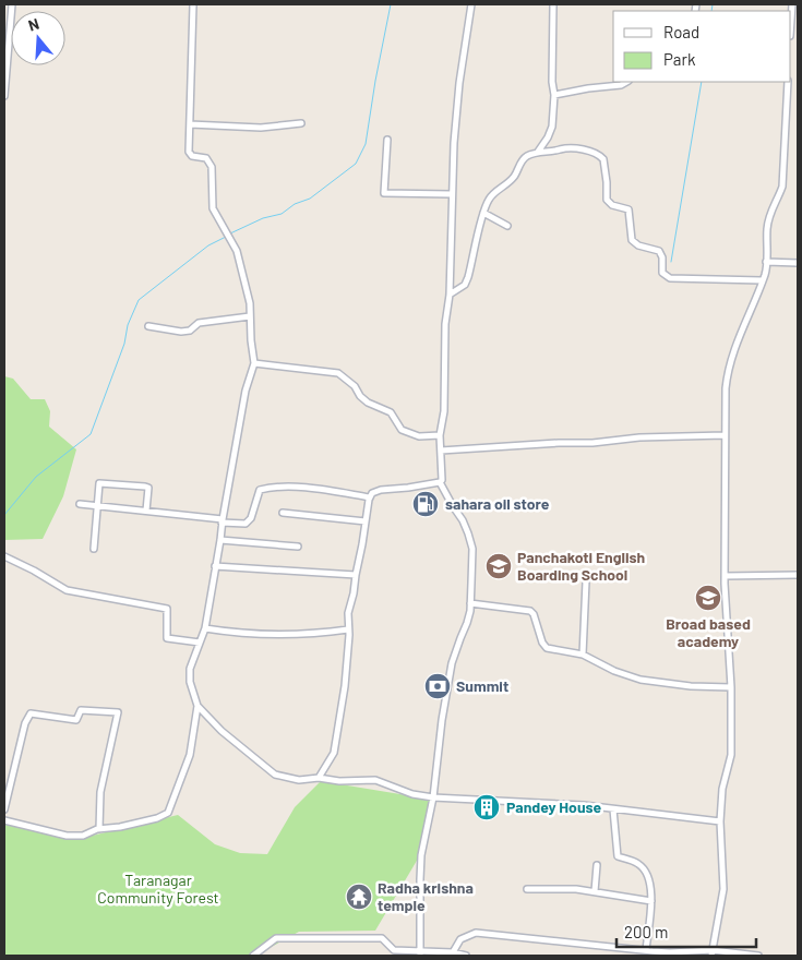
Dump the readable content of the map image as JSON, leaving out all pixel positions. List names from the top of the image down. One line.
{"parks":["Taranagar Community Forest"],"places":{"fuel station":["sahara oil store"],"school or university":["Panchakoti English Boarding School","Broad based academy"],"bank":["Summit"],"building":["Pandey House"],"temple":["Radha krishna temple"]},"legend":["Road","Park"],"scale_bar":"200 m","north":"top"}
